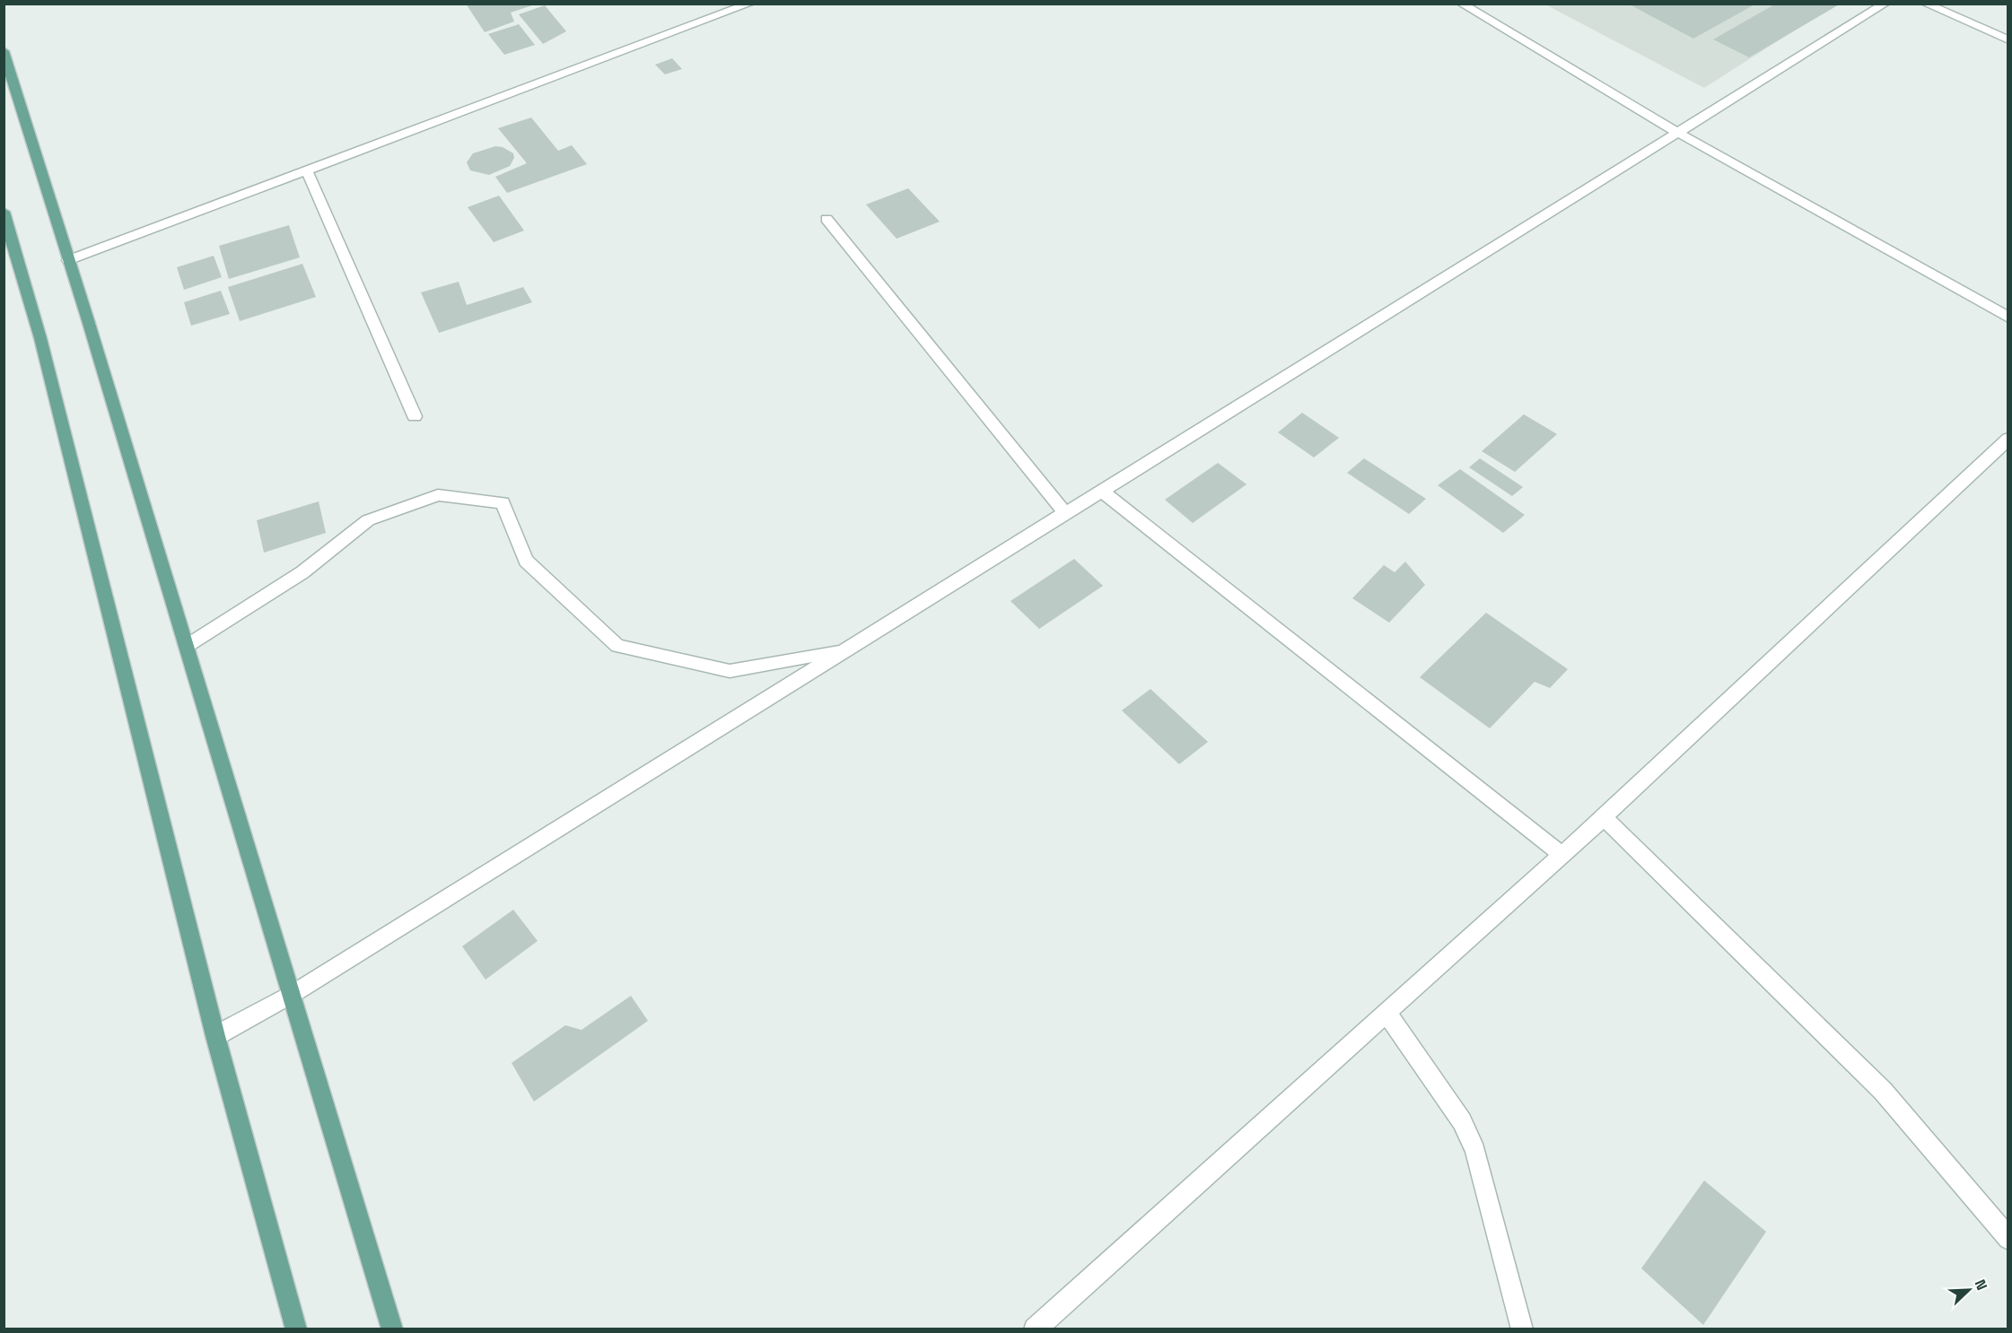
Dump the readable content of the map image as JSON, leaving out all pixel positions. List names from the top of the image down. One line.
{"north":"top right"}
